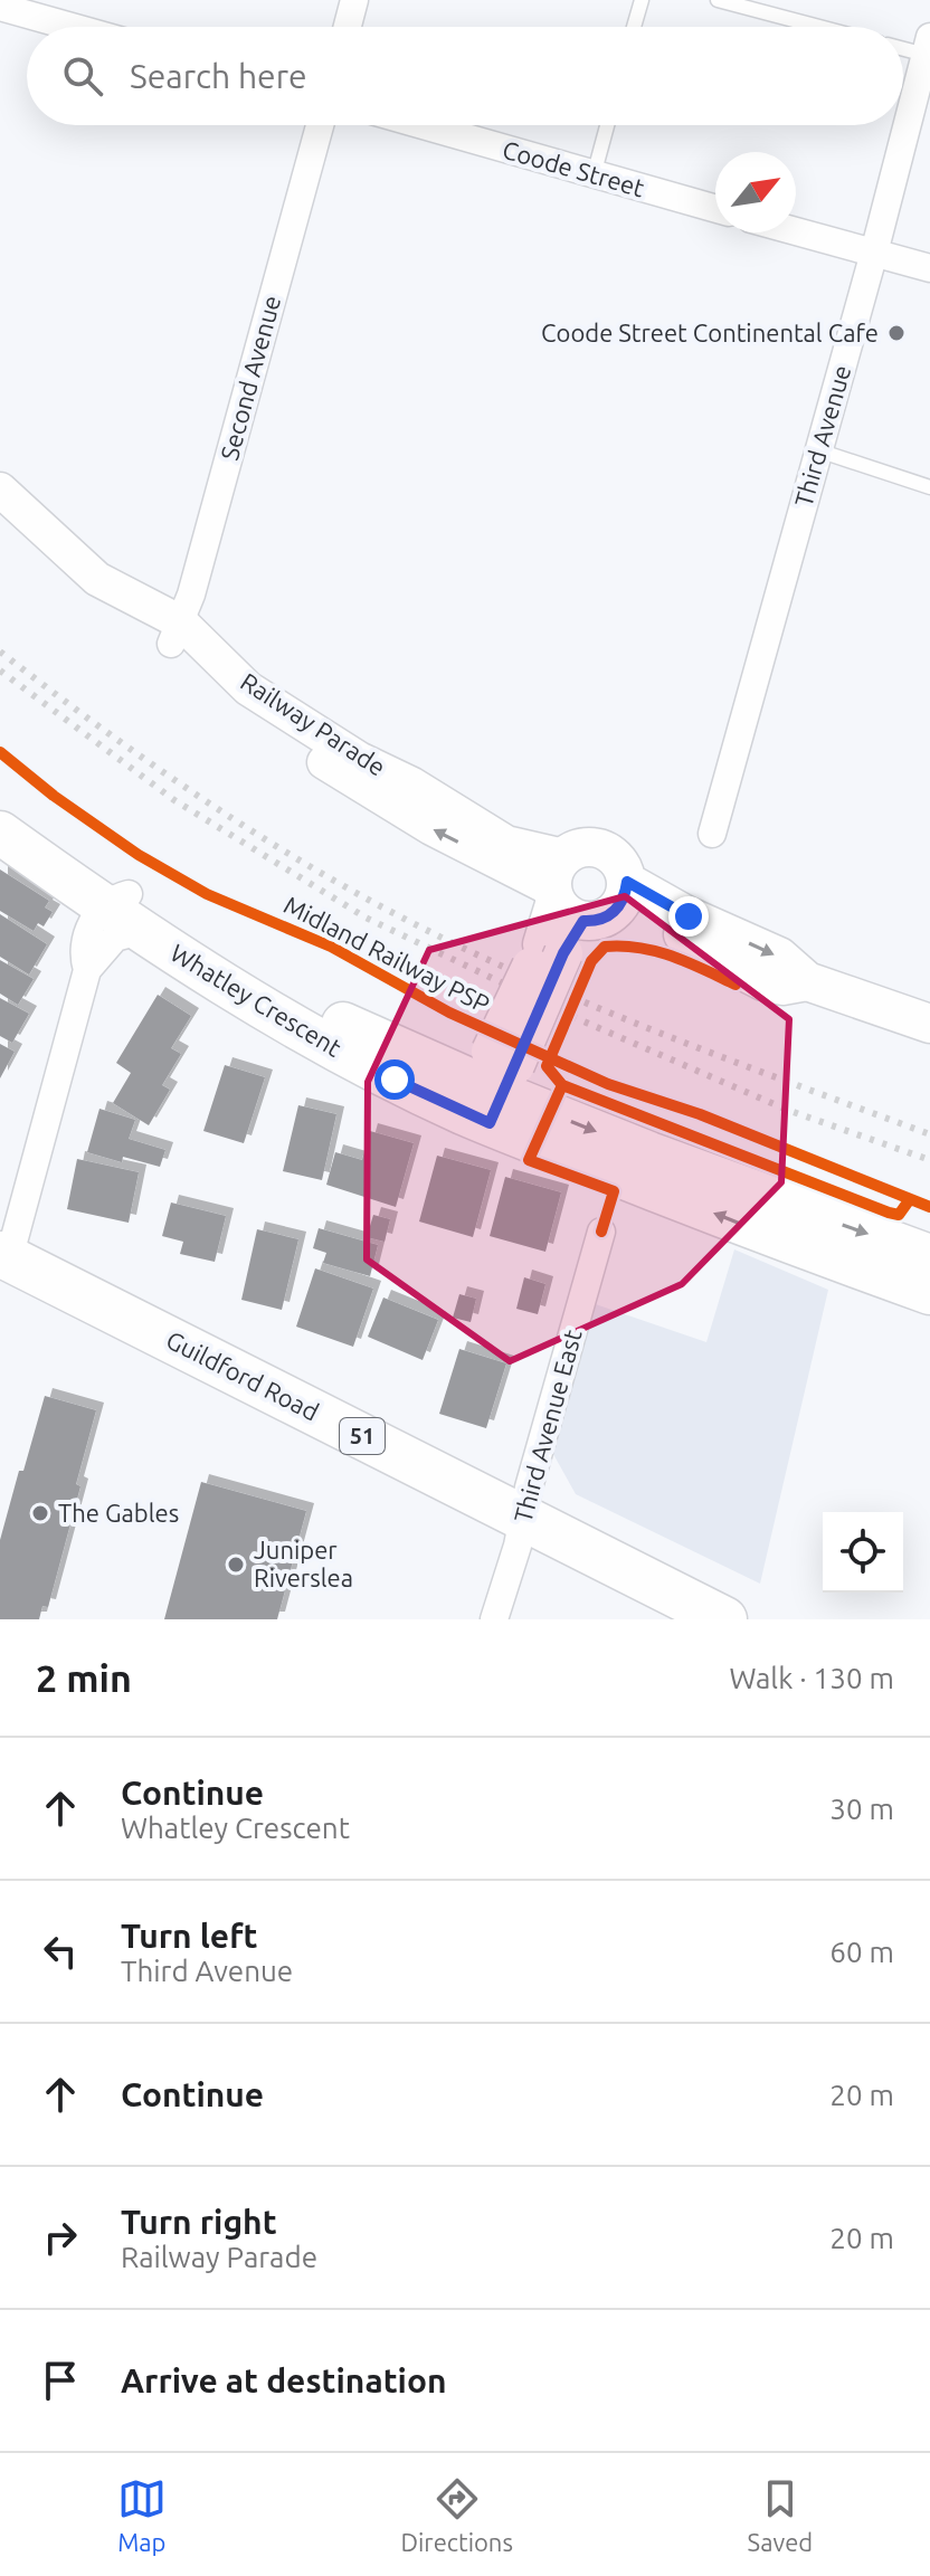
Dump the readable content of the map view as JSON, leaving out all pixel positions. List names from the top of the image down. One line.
{"streets":{"highway":["Guildford Road","51"],"main road":["Railway Parade","Whatley Crescent"],"street":["Coode Street","Second Avenue","Third Avenue","Third Avenue East"],"cycle path":["Midland Railway PSP"]},"crossings":[["Second Avenue","Railway Parade"],["Guildford Road","Third Avenue East"]],"places":["Coode Street Continental Cafe","The Gables","Juniper Riverslea"],"north":"top right","page":{"search":"Search here","heading":["2 min","Walk · 130 m"],"list":[["Continue","Whatley Crescent","30 m"],["Turn left","Third Avenue","60 m"],["Continue","20 m"],["Turn right","Railway Parade","20 m"],"Arrive at destination"],"nav":["Map","Directions","Saved"]}}
